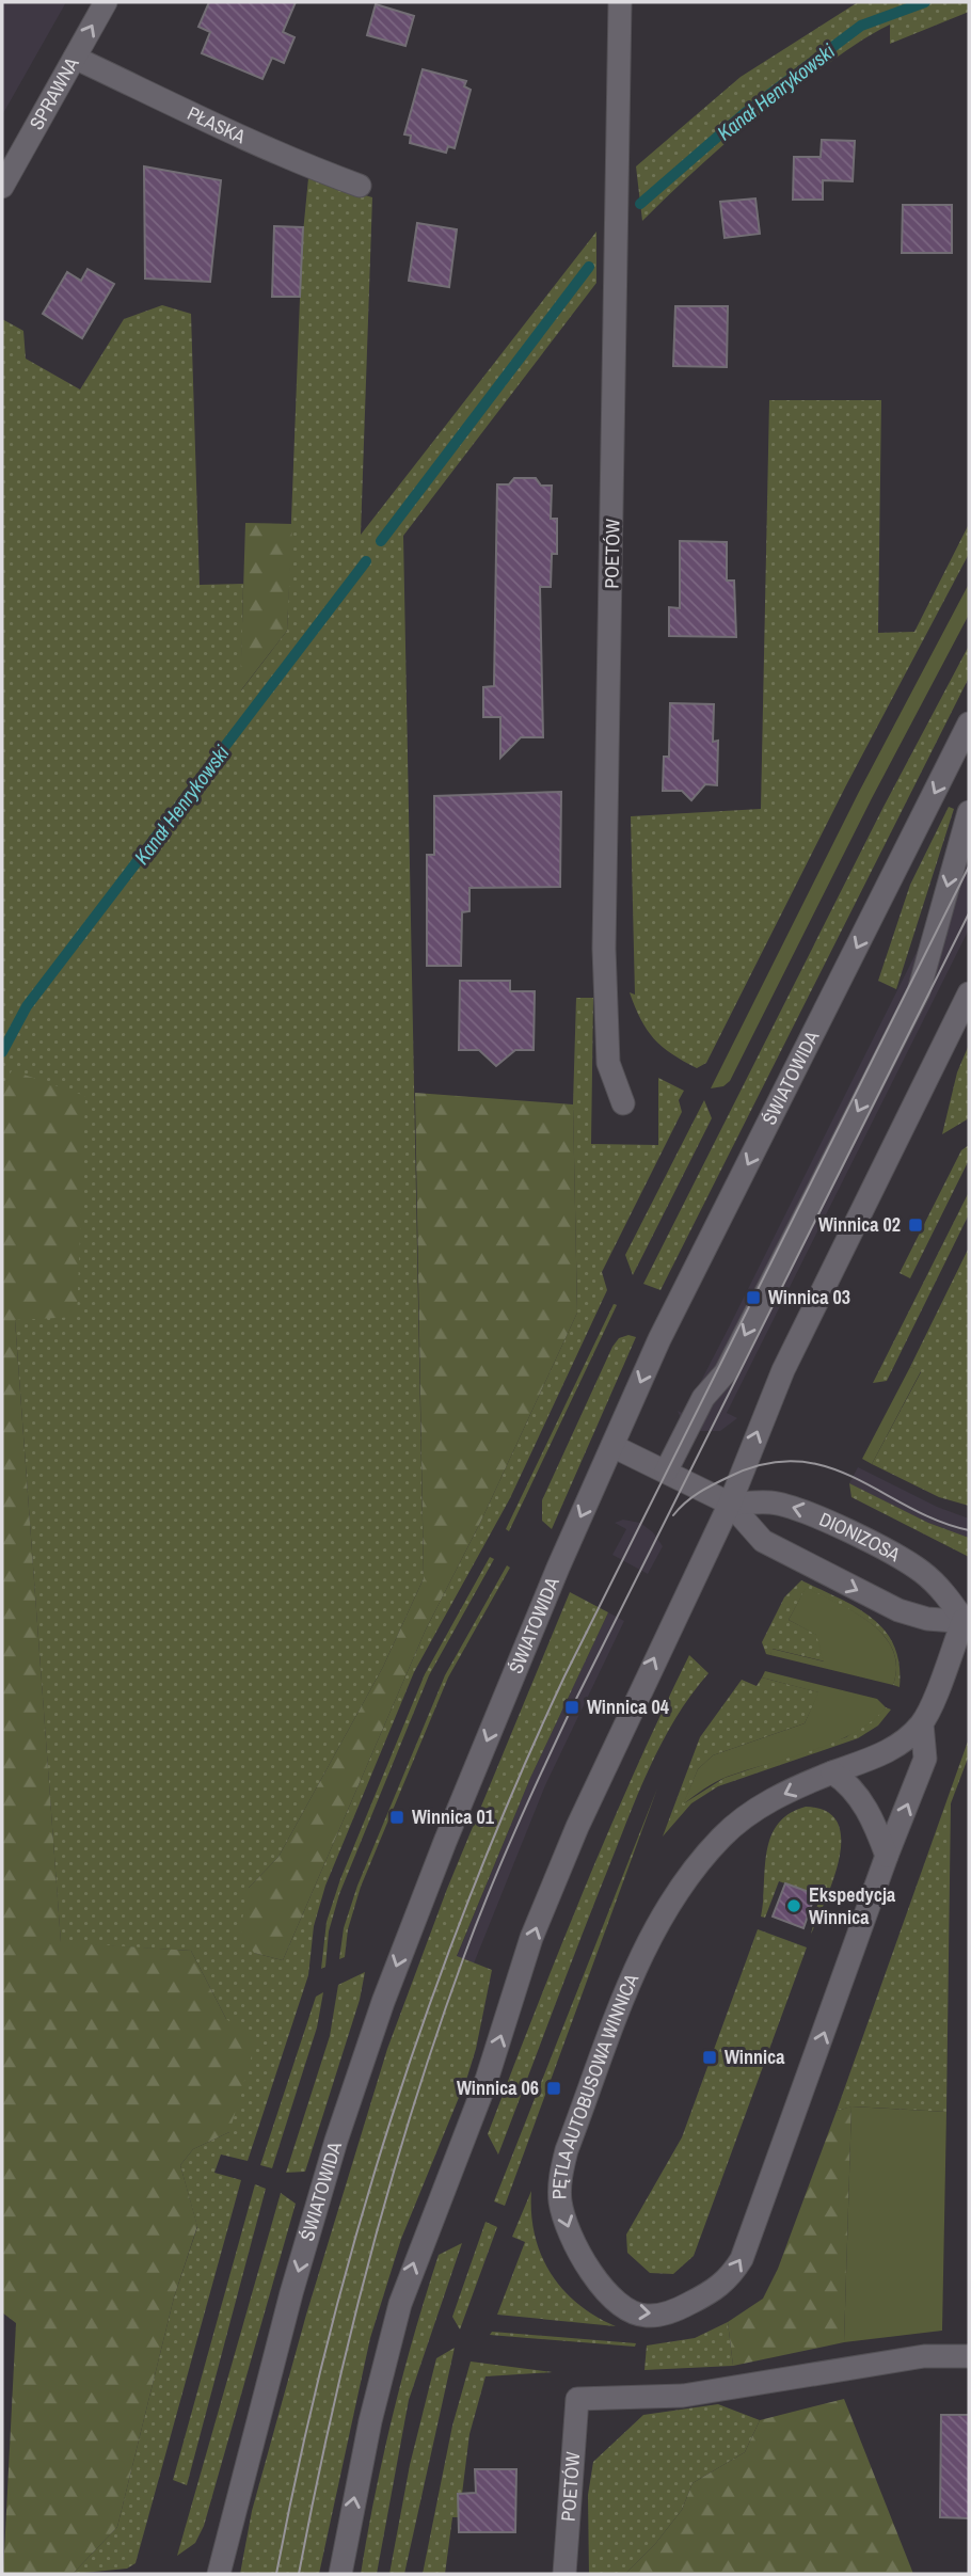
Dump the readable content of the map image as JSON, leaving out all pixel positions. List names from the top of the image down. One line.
{"streets":{"street":["SPRAWNA","PŁASKA","POETÓW","ŚWIATOWIDA","DIONIZOSA","PĘTLA AUTOBUSOWA WINNICA"]},"crossings":[["SPRAWNA","PŁASKA"],["ŚWIATOWIDA","DIONIZOSA"]],"water":["Kanał Henrykowski"],"places":{"transit":["Winnica 02","Winnica 03","Winnica 04","Winnica 01","Winnica","Winnica 06"],"other":["Ekspedycja Winnica"]}}
